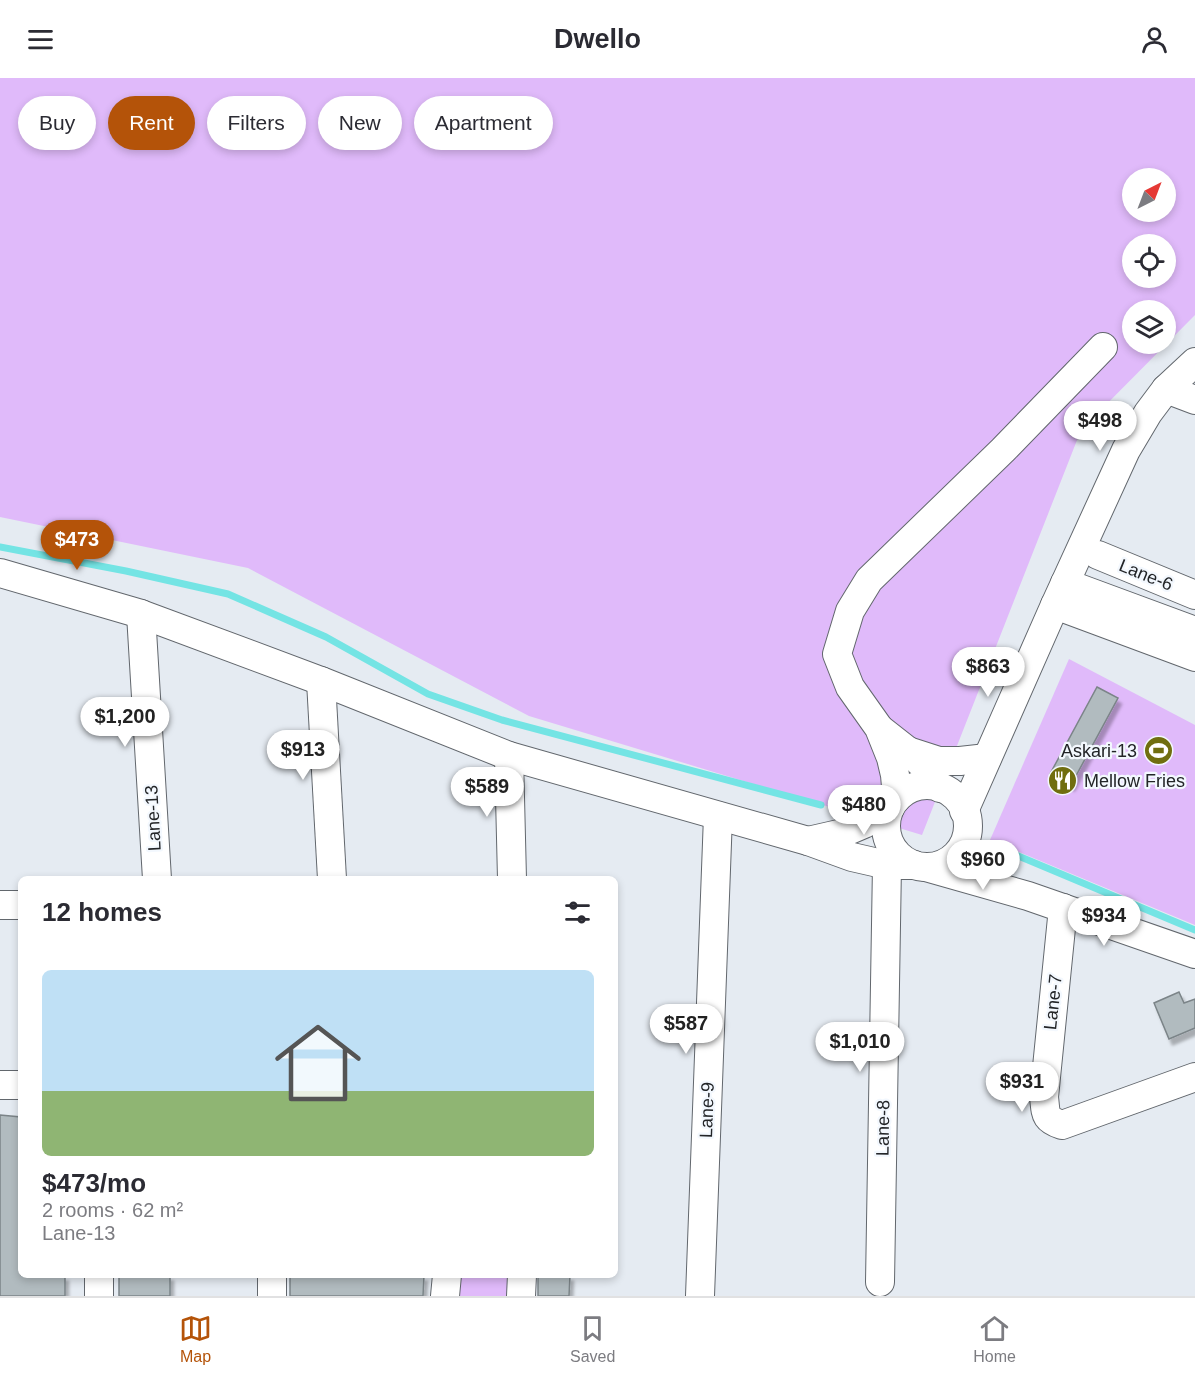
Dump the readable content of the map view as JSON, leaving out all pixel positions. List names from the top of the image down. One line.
{"streets":{"street":["Lane-6","Lane-13","Lane-7","Lane-9","Lane-8"]},"places":{"sports":["Askari-13"],"restaurant":["Mellow Fries"]},"north":"top right","page":{"header":"Dwello","chip":["Buy","Rent","Filters","New","Apartment"],"price":["$498","$473","$863","$1,200","$913","$589","$480","$960","$934","$587","$1,010","$931"],"heading":"12 homes","list":[{"name":"$473/mo","note":"2 rooms · 62 m² · Lane-13"}],"tabs":["Map","Saved","Home"]}}
